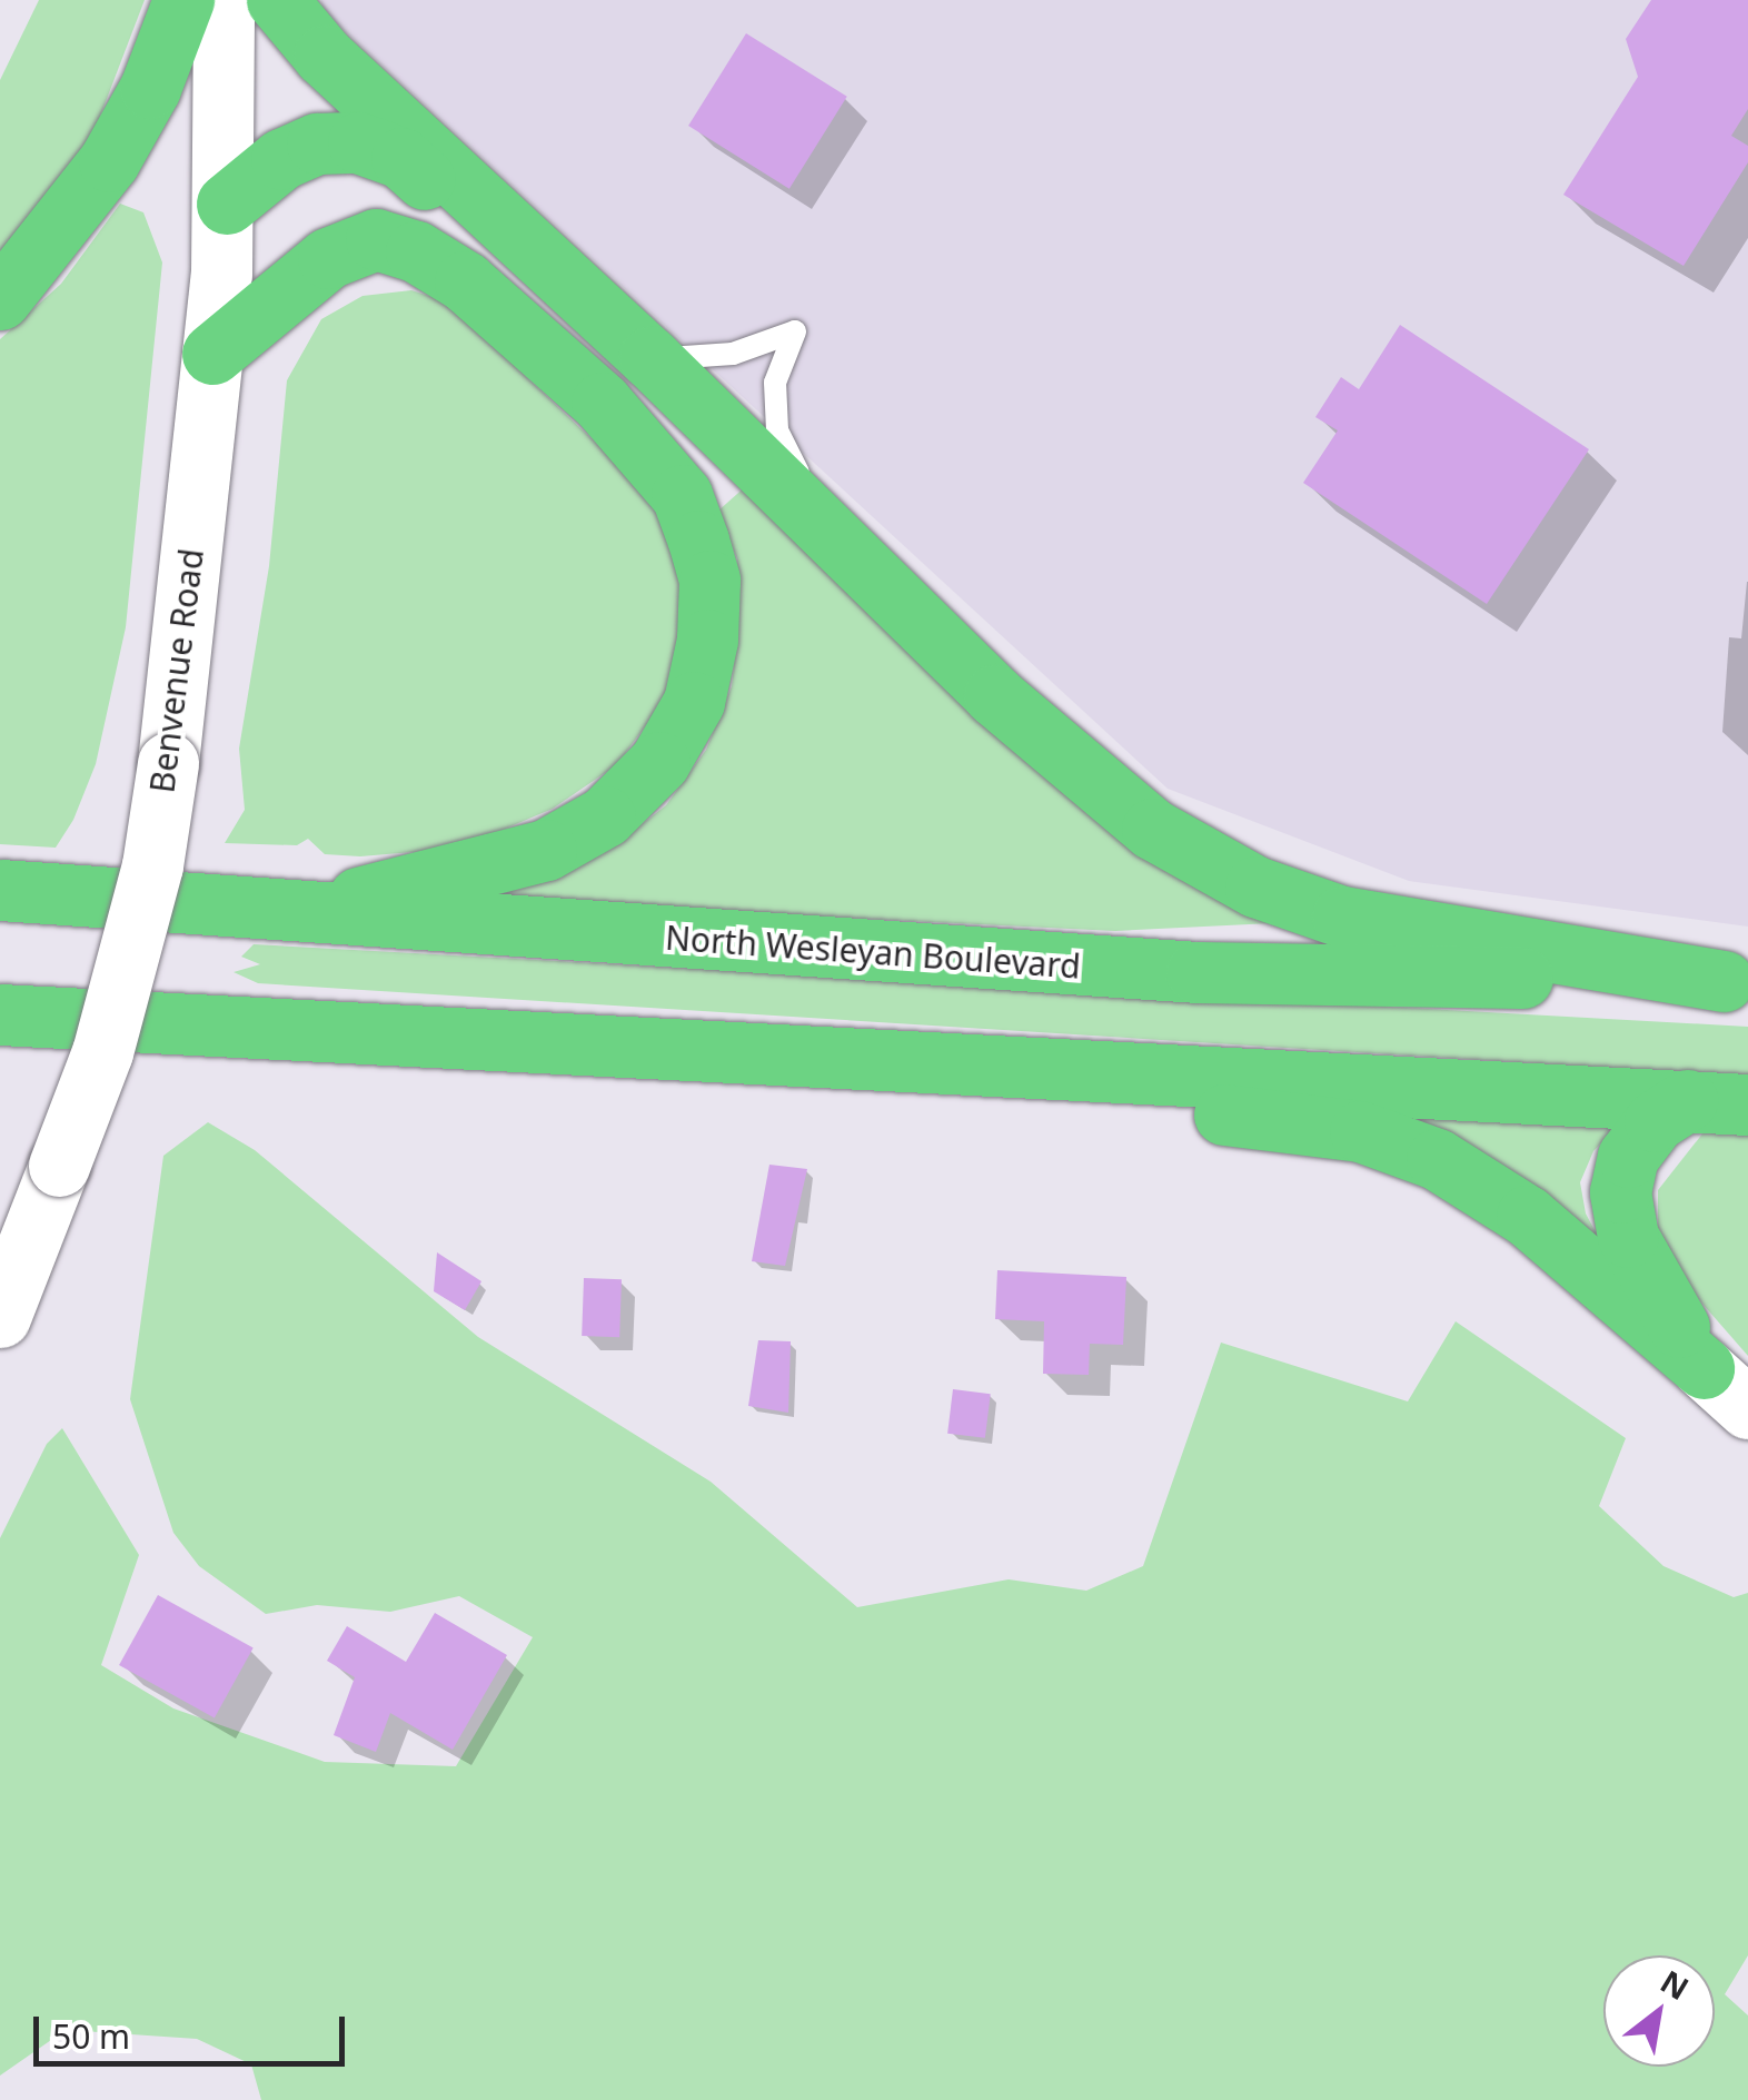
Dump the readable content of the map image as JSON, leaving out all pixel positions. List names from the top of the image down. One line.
{"streets":{"highway":["North Wesleyan Boulevard"],"main road":["Benvenue Road"]},"scale_bar":"50 m","north":"top right"}
